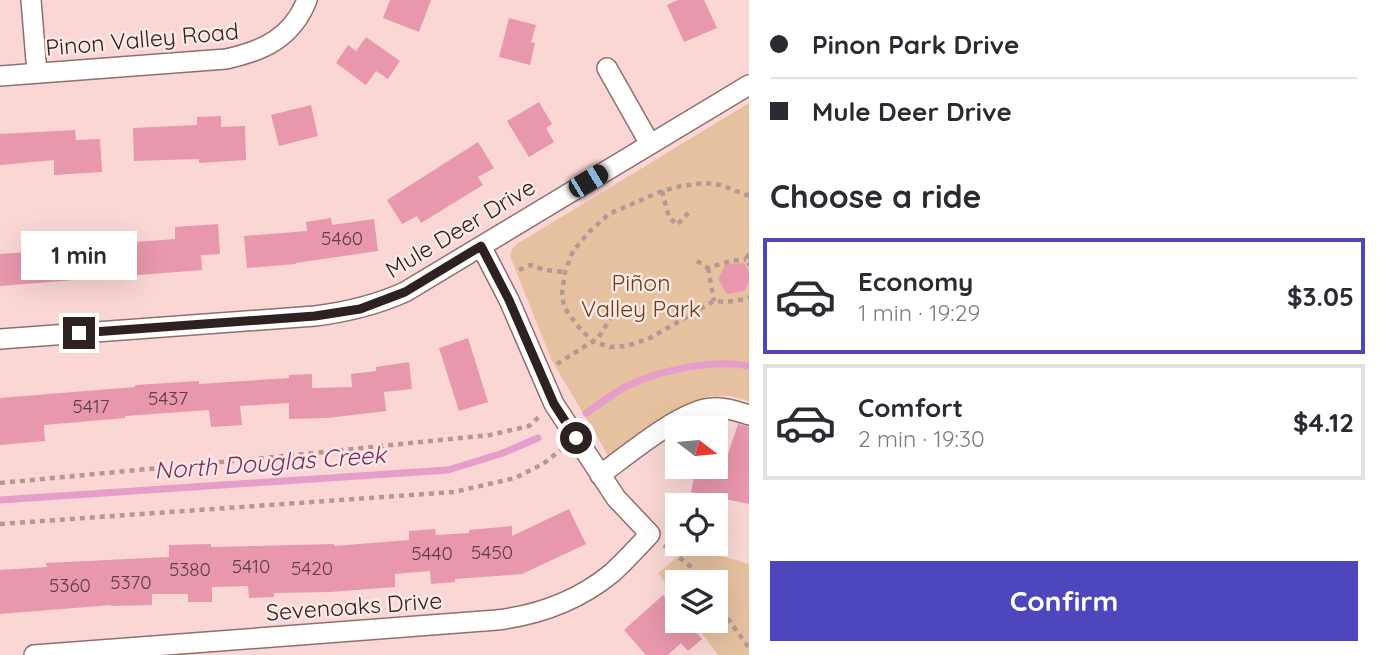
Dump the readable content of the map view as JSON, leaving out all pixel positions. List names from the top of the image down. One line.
{"streets":{"street":["Pinon Valley Road","Mule Deer Drive","Sevenoaks Drive"]},"water":["North Douglas Creek"],"parks":["Piñon Valley Park"],"house_numbers":["5460","5437","5417","5450","5440","5410","5420","5380","5370","5360"],"north":"right","page":{"banner":["Pinon Park Drive","Mule Deer Drive"],"heading":"Choose a ride","bubble":"1 min","list":[{"name":"Economy","note":"1 min · 19:29","value":"$3.05"},{"name":"Comfort","note":"2 min · 19:30","value":"$4.12"}],"buttons":"Confirm"}}
